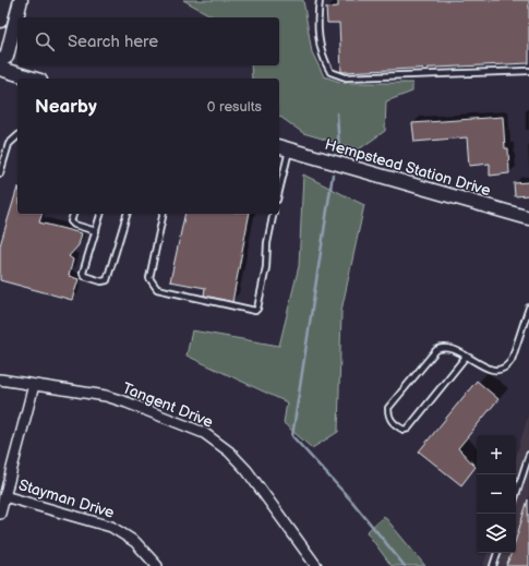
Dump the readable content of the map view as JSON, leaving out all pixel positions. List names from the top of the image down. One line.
{"streets":{"street":["Hempstead Station Drive","Tangent Drive","Stayman Drive"]},"page":{"search":"Search here","heading":["Nearby","0 results"],"map_buttons":["+","−"]}}
